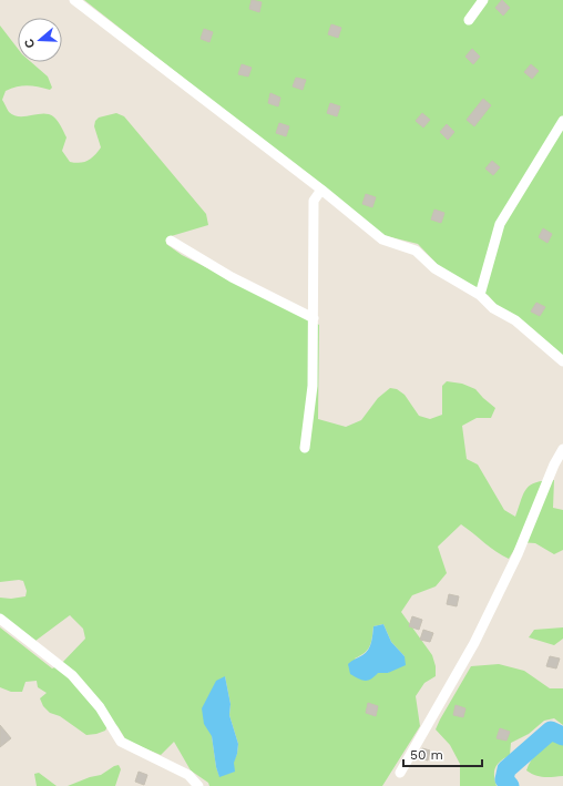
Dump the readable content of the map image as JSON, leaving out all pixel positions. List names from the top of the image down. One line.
{"scale_bar":"50 m","north":"left"}
